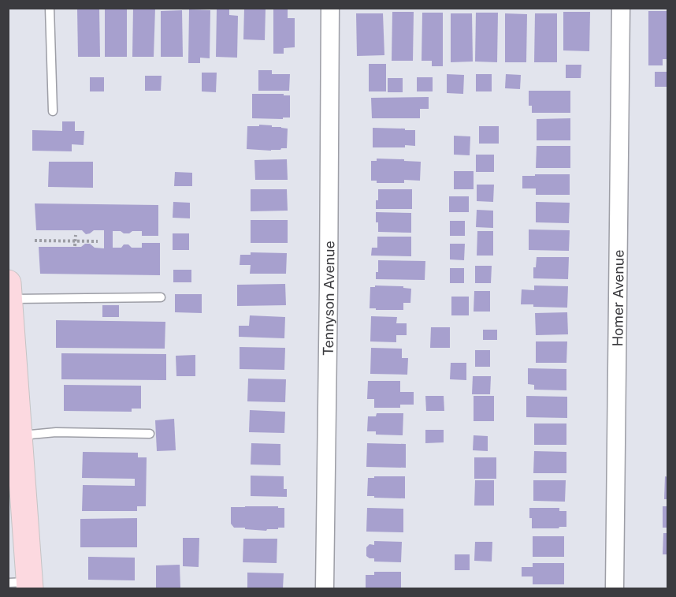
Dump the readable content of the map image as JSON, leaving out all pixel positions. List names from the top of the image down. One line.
{"streets":{"street":["Tennyson Avenue","Homer Avenue"]}}
